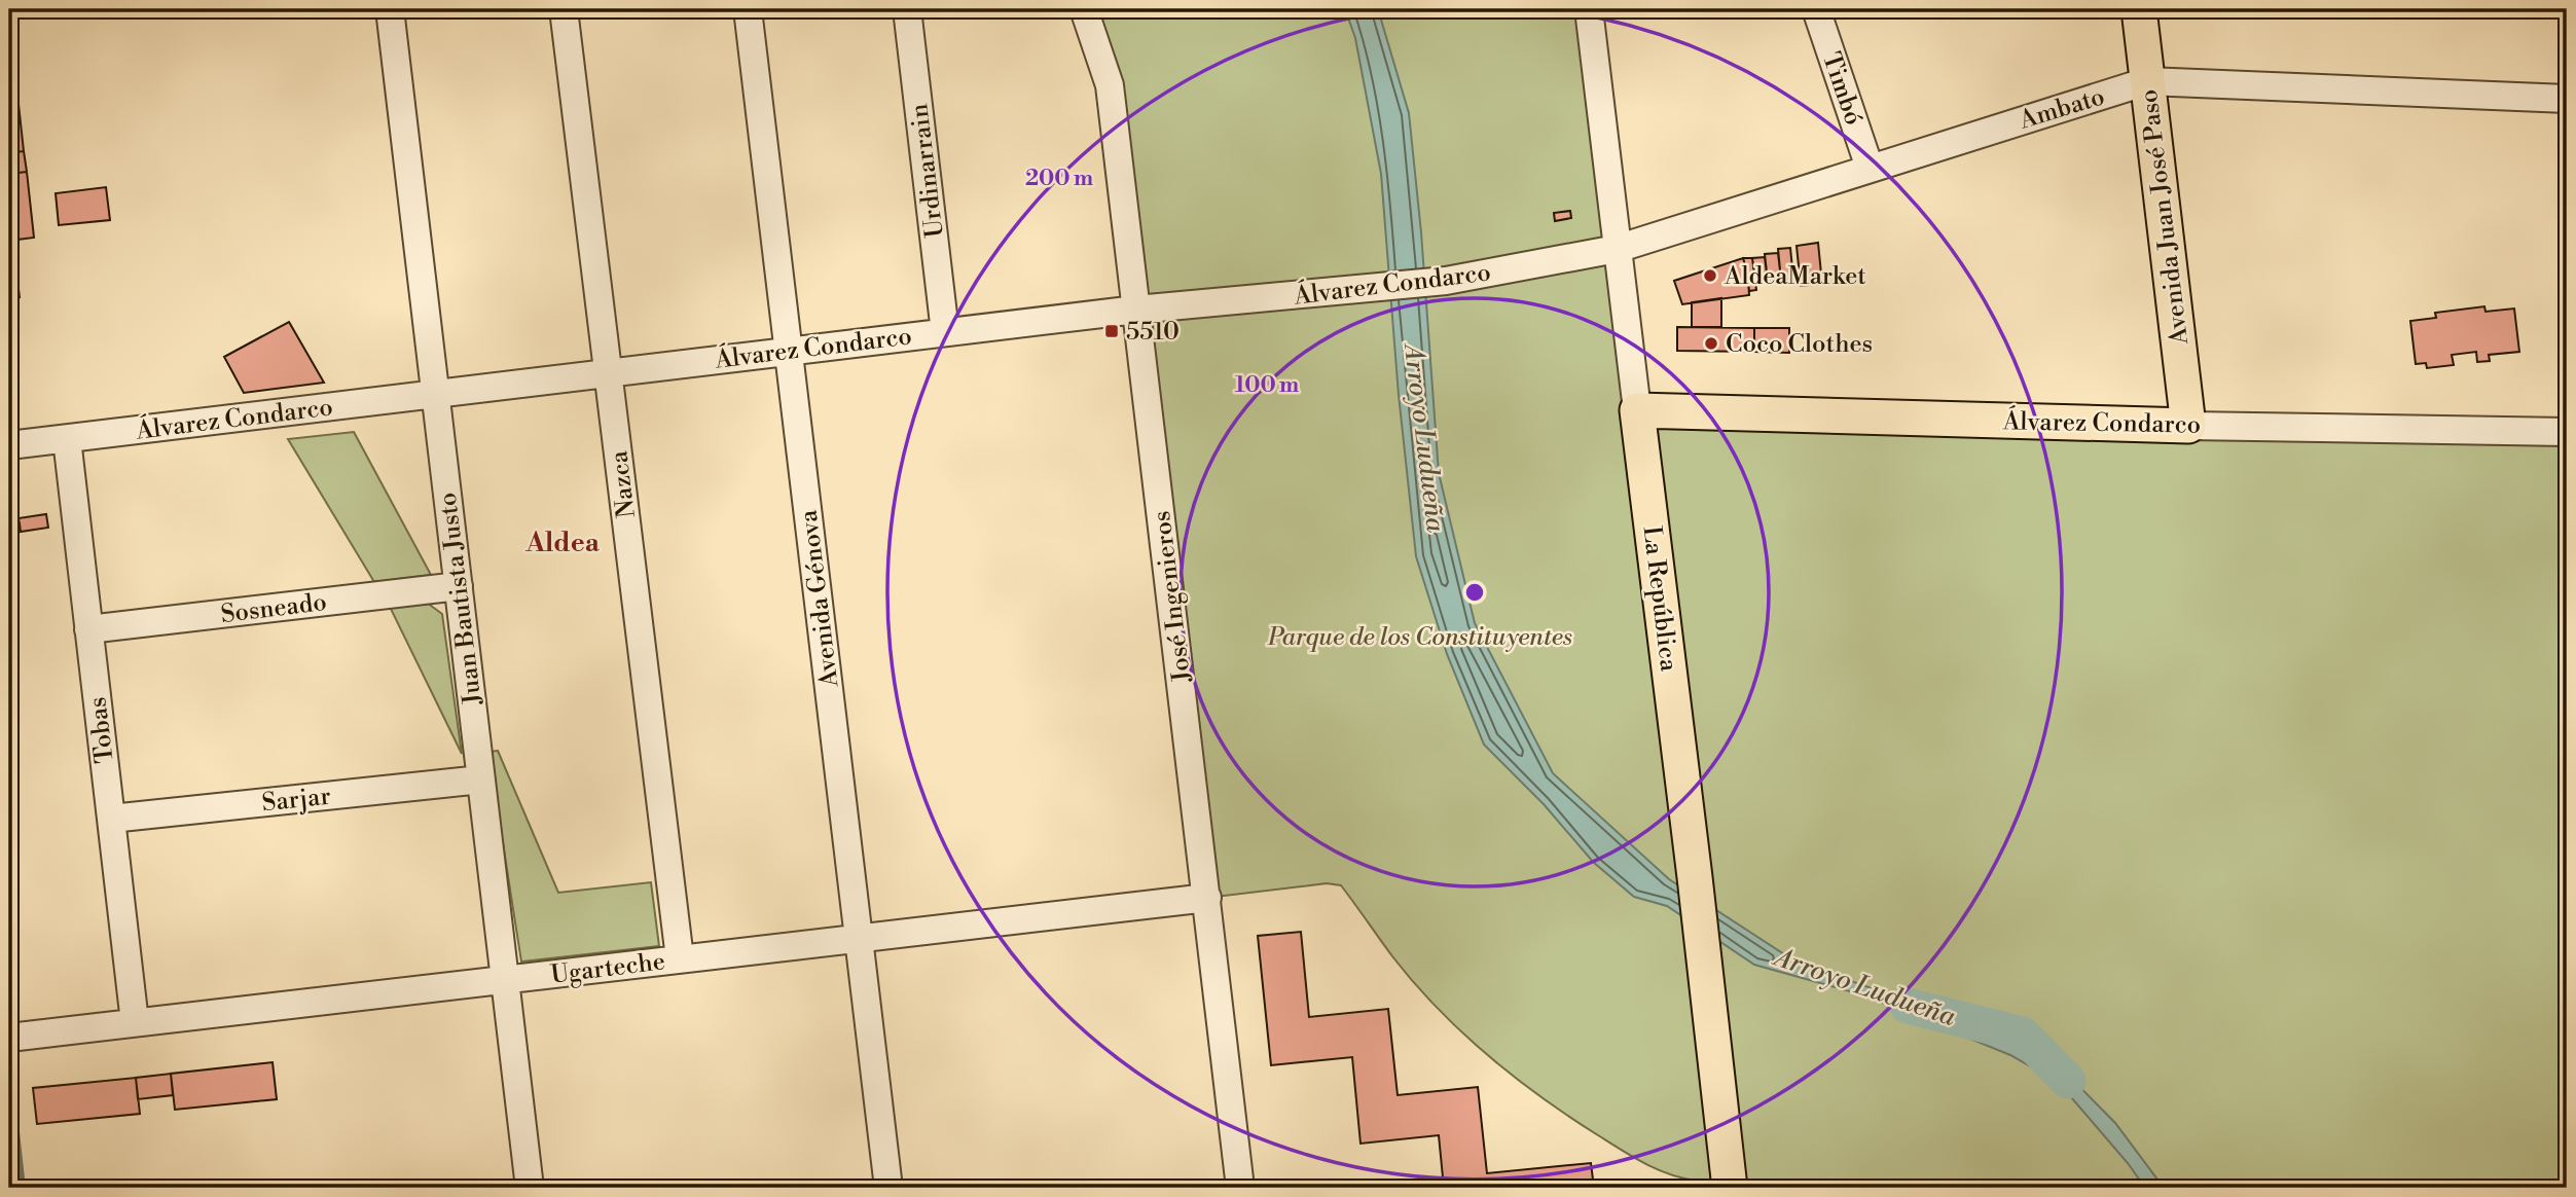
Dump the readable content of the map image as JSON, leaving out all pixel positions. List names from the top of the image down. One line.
{"streets":{"main road":["Avenida Juan José Paso","Álvarez Condarco","La República"],"street":["Timbó","Ambato","Urdinarrain","Nazca","José Ingenieros","Juan Bautista Justo","Avenida Génova","Sosneado","Tobas","Sarjar","Ugarteche"]},"crossings":[["Timbó","Ambato"],["Ambato","Avenida Juan José Paso"],["Ambato","Álvarez Condarco"],["Ambato","La República"],["Urdinarrain","Álvarez Condarco"],["Avenida Juan José Paso","Álvarez Condarco"],["Álvarez Condarco","Nazca"],["Álvarez Condarco","José Ingenieros"],["Álvarez Condarco","Juan Bautista Justo"],["Álvarez Condarco","Avenida Génova"],["Álvarez Condarco","La República"],["Álvarez Condarco","Tobas"],["Nazca","Ugarteche"],["José Ingenieros","Ugarteche"],["Juan Bautista Justo","Sosneado"],["Juan Bautista Justo","Sarjar"],["Juan Bautista Justo","Ugarteche"],["Avenida Génova","Ugarteche"],["Sosneado","Tobas"],["Tobas","Sarjar"],["Tobas","Ugarteche"]],"districts":["Aldea"],"water":["Arroyo Ludueña"],"parks":["Parque de los Constituyentes"],"places":{"other":["AldeaMarket","Coco Clothes"],"transit":["5510"]},"rings":["200 m","100 m"]}
